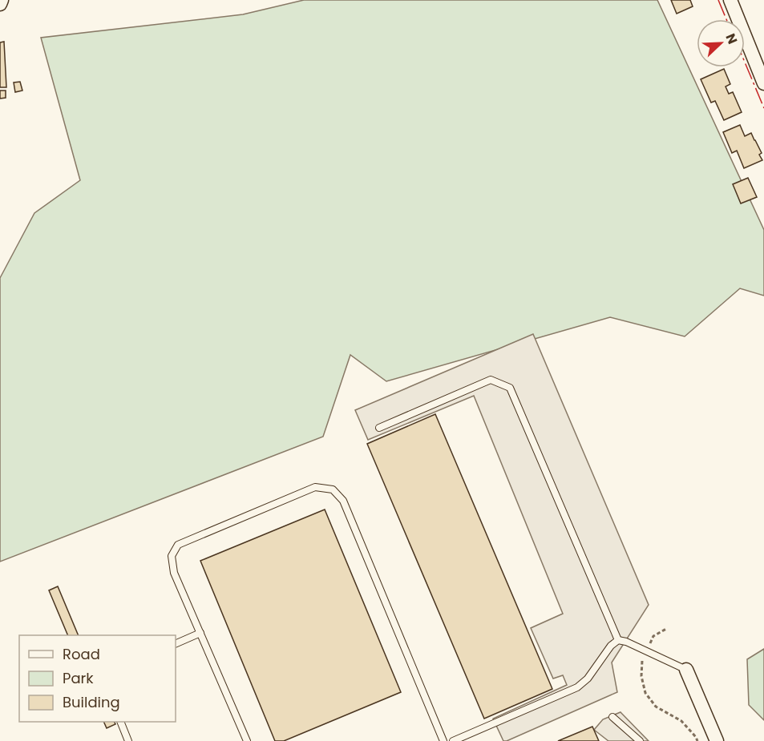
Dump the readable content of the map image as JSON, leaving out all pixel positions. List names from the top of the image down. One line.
{"legend":["Road","Park","Building"],"north":"top right"}
